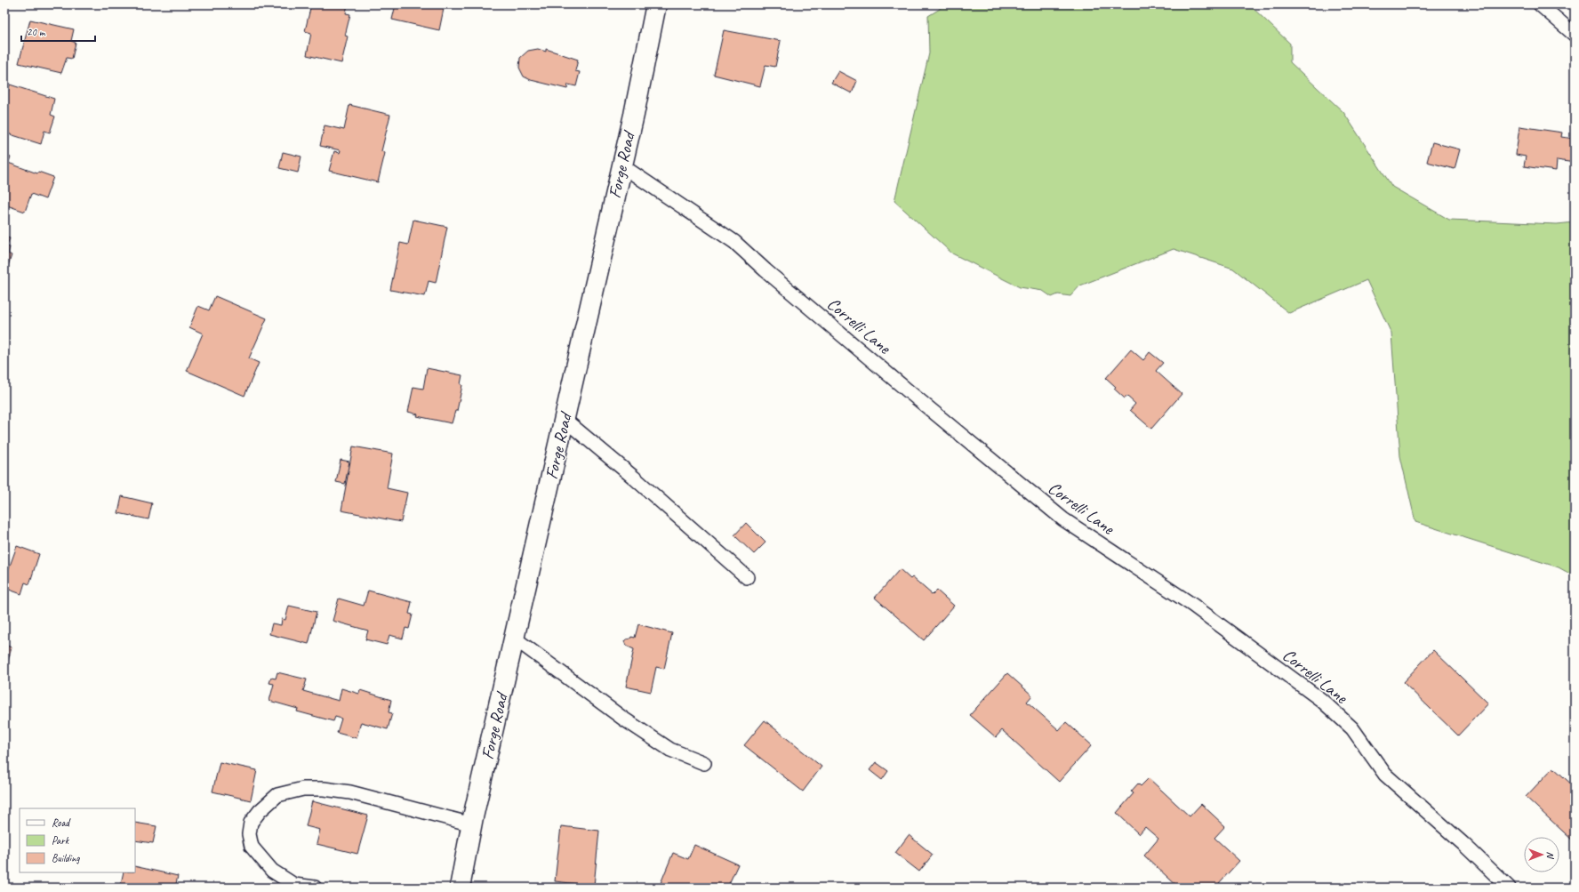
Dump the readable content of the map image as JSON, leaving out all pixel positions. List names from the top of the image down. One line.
{"streets":{"street":["Forge Road"],"lane":["Correlli Lane"]},"crossings":[["Forge Road","Correlli Lane"]],"legend":["Road","Park","Building"],"scale_bar":"20 m","north":"right"}
